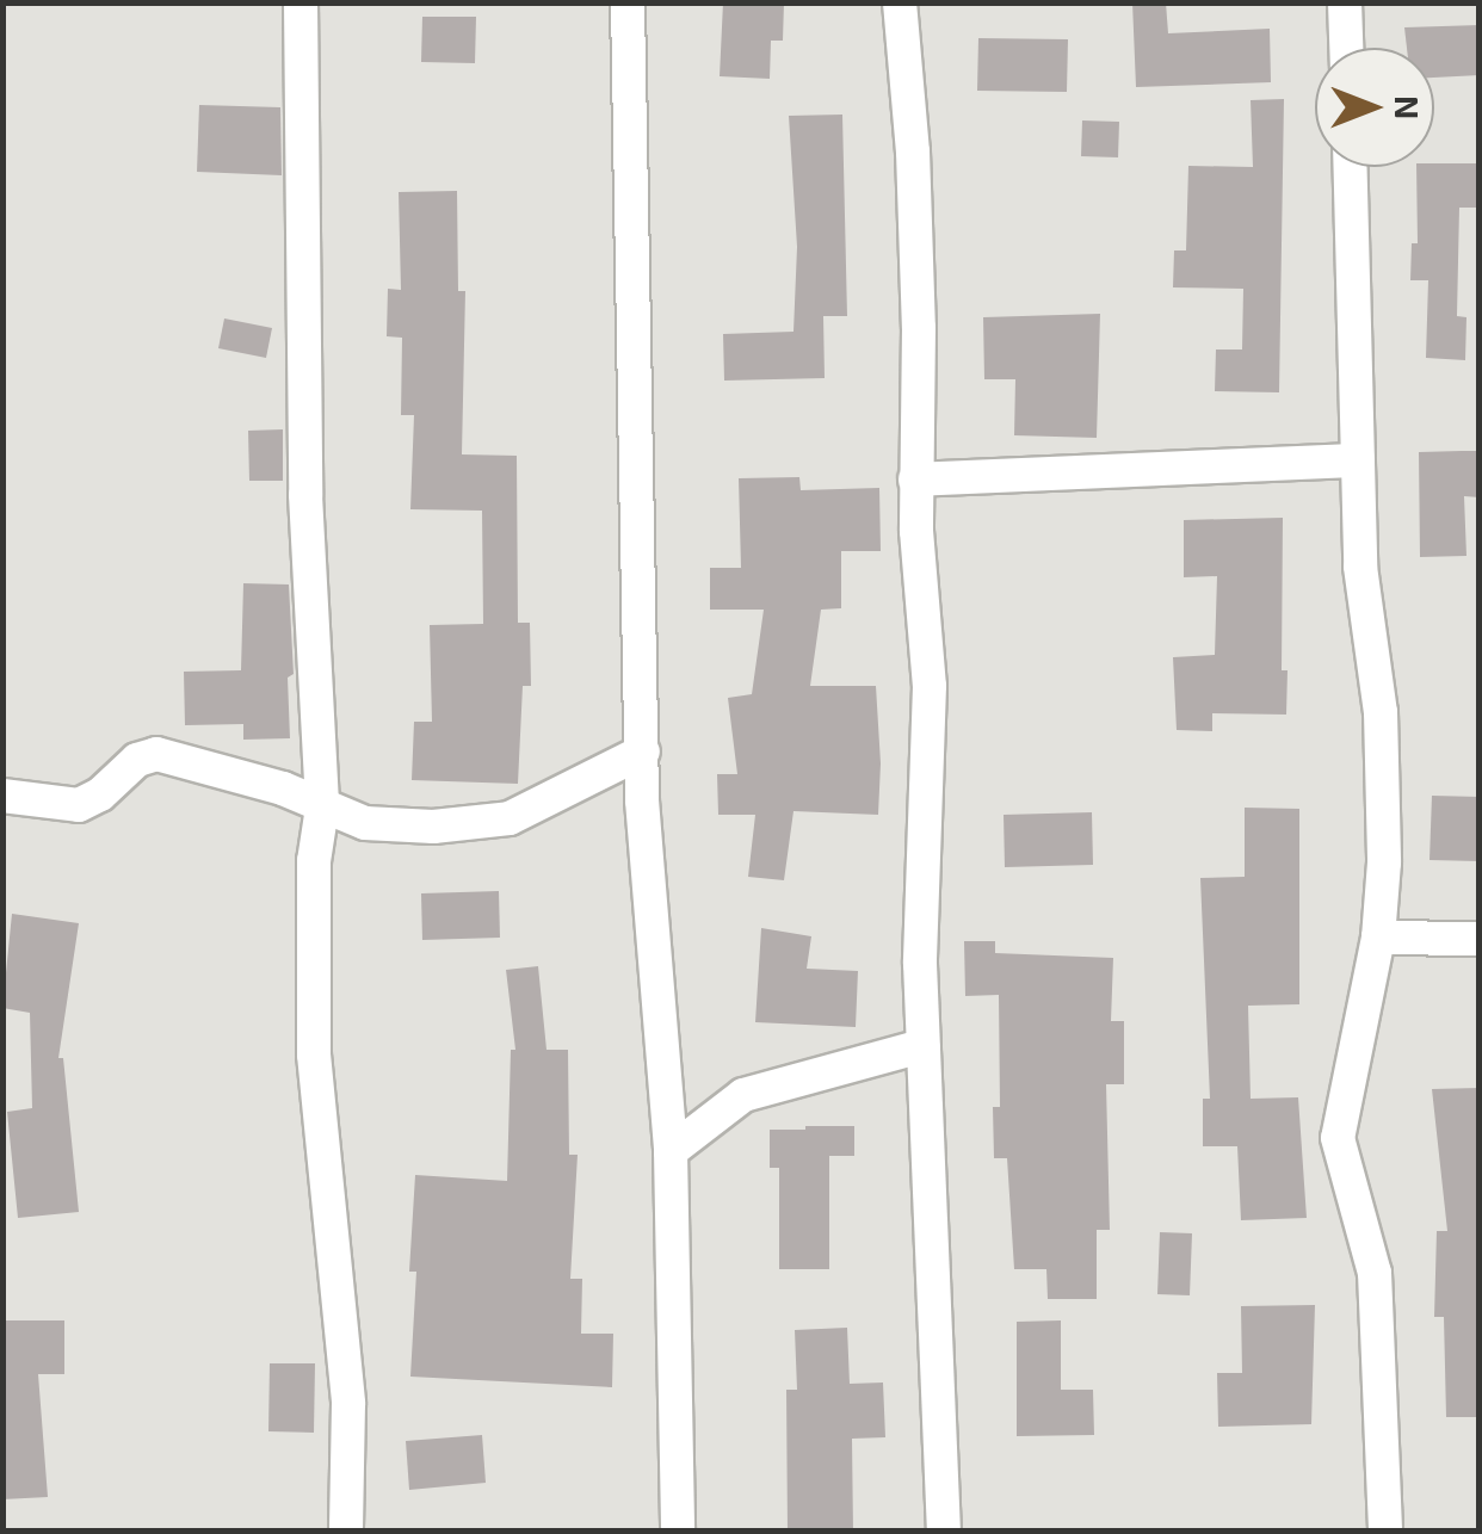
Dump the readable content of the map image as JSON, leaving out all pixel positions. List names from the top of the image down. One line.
{"north":"right"}
